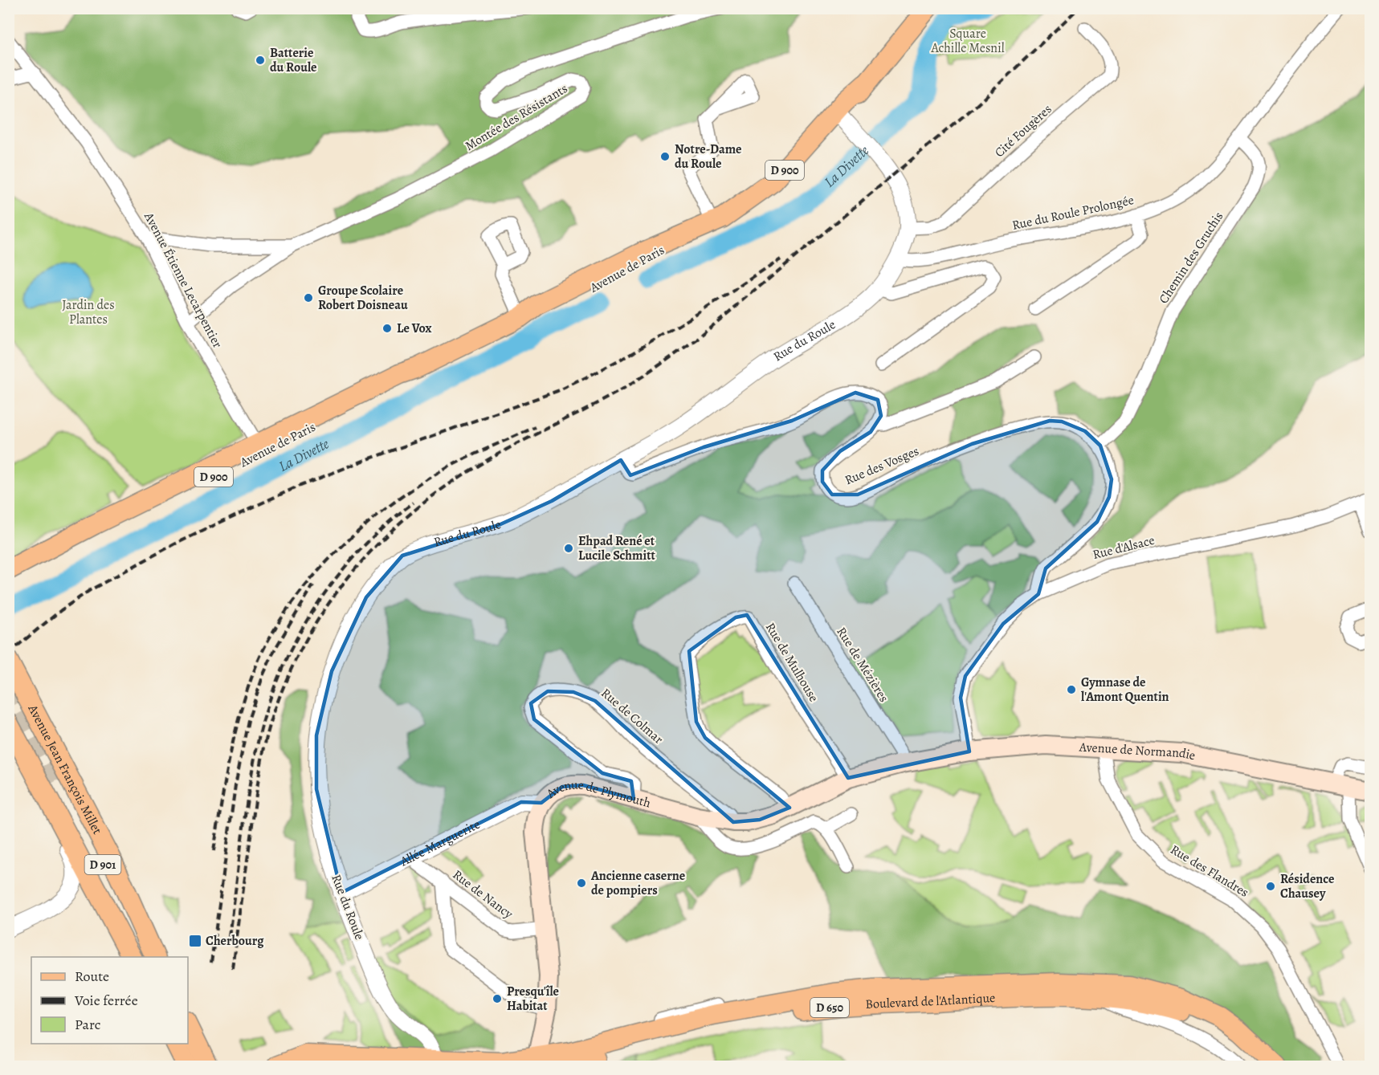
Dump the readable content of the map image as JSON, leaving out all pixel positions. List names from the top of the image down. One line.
{"streets":{"main road":["D 900","Avenue de Paris","Avenue de Normandie","Avenue Jean François Millet","Avenue de Plymouth","D 901","Boulevard de l'Atlantique","D 650"],"street":["Montée des Résistants","Cité Fougères","Rue du Roule Prolongée","Chemin des Gruchis","Avenue Étienne Lecarpentier","Rue du Roule","Rue des Vosges","Rue d'Alsace","Rue de Mulhouse","Rue de Mézières","Rue de Colmar","Allée Marguerite","Rue des Flandres","Rue de Nancy"]},"crossings":[["Montée des Résistants","Avenue Étienne Lecarpentier"],["Cité Fougères","Rue du Roule"],["Rue du Roule Prolongée","Chemin des Gruchis"],["Rue du Roule Prolongée","Rue du Roule"],["Chemin des Gruchis","Rue des Vosges"],["Avenue de Paris","Avenue Étienne Lecarpentier"],["Avenue de Paris","Rue du Roule"],["Rue du Roule","Allée Marguerite"],["Rue du Roule","D 650"],["Rue des Vosges","Rue d'Alsace"],["Rue d'Alsace","Avenue de Normandie"],["Rue de Mulhouse","Avenue de Plymouth"],["Rue de Mézières","Avenue de Normandie"],["Rue de Mézières","Avenue de Plymouth"],["Rue de Colmar","Avenue de Plymouth"],["Avenue de Normandie","Avenue de Plymouth"],["Avenue de Normandie","Rue des Flandres"],["Avenue Jean François Millet","D 901"],["Avenue de Plymouth","Allée Marguerite"],["Avenue de Plymouth","Rue de Nancy"],["Avenue de Plymouth","Boulevard de l'Atlantique"],["Avenue de Plymouth","D 650"],["Allée Marguerite","Rue de Nancy"],["Boulevard de l'Atlantique","D 650"]],"water":["La Divette"],"parks":["Square Achille Mesnil","Jardin des Plantes"],"places":{"other":["Batterie du Roule","Notre-Dame du Roule","Groupe Scolaire Robert Doisneau","Le Vox","Ehpad René et Lucile Schmitt","Gymnase de l'Amont Quentin","Ancienne caserne de pompiers","Résidence Chausey","Presqu'île Habitat"],"transit":["Cherbourg"]},"legend":["Route","Voie ferrée","Parc"]}
